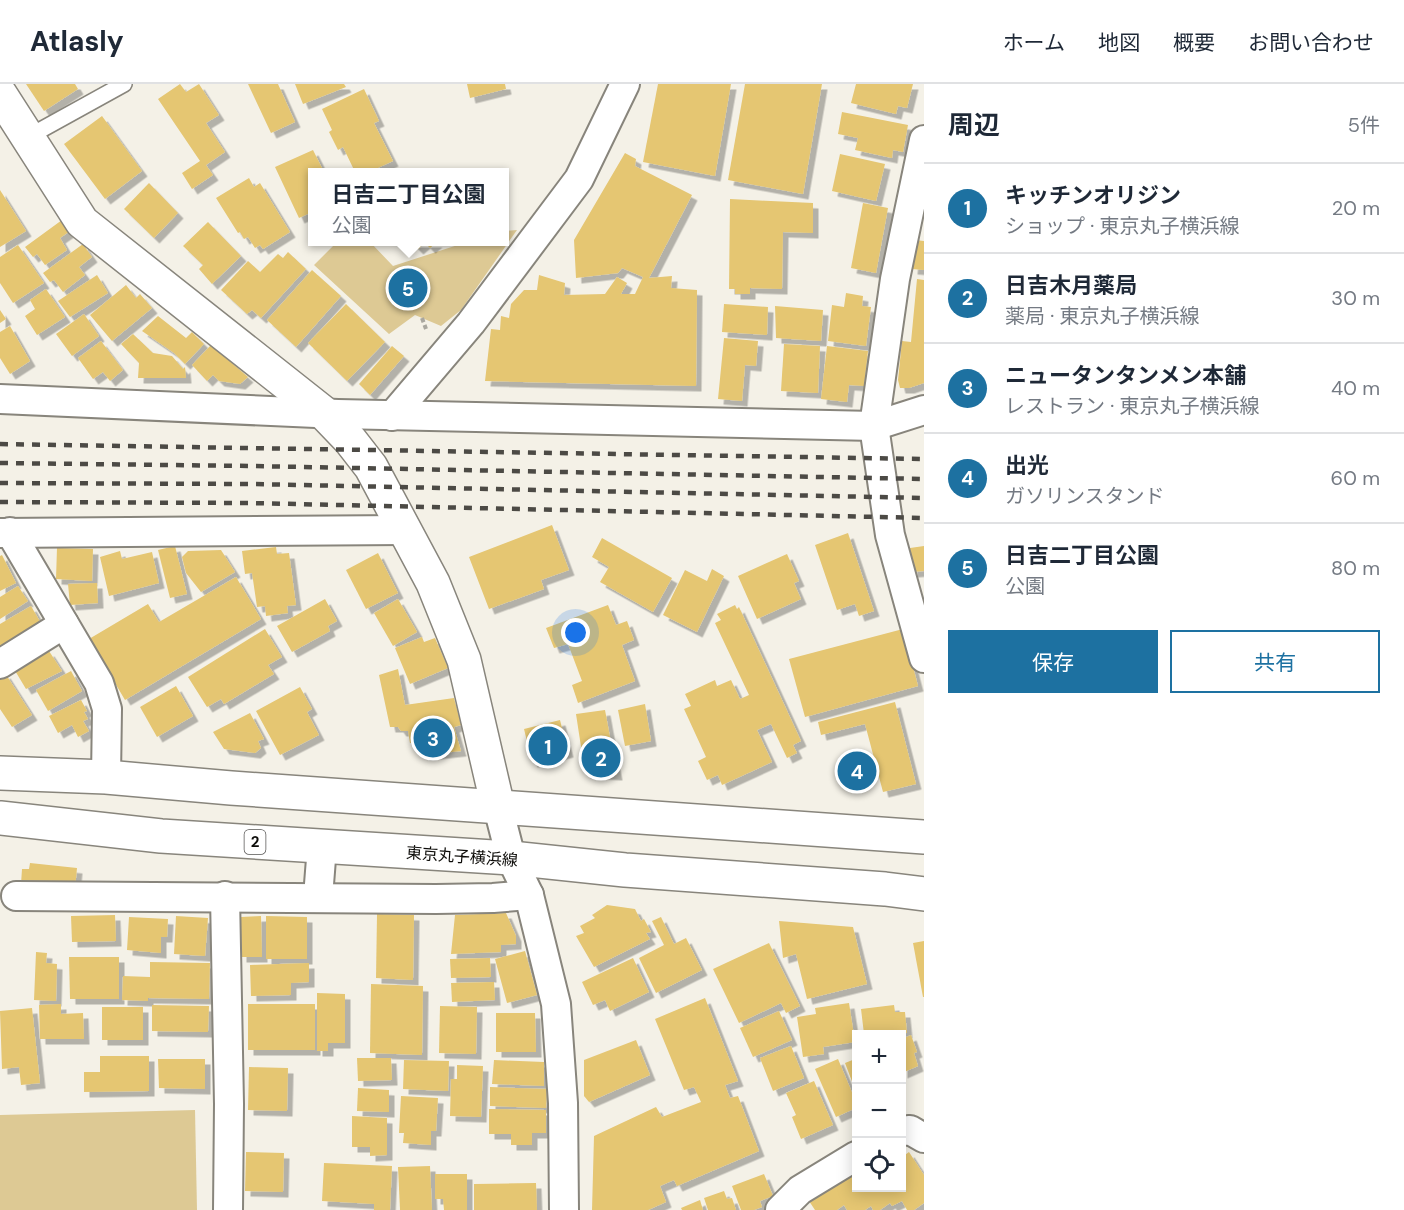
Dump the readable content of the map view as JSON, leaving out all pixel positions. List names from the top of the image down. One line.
{"streets":{"main road":["2","東京丸子横浜線"]},"page":{"header":"Atlasly","nav":["ホーム","地図","概要","お問い合わせ"],"heading":["周辺","5件"],"list":[{"mark":"1","name":"キッチンオリジン","note":"ショップ · 東京丸子横浜線","value":"20 m"},{"mark":"2","name":"日吉木月薬局","note":"薬局 · 東京丸子横浜線","value":"30 m"},{"mark":"3","name":"ニュータンタンメン本舗","note":"レストラン · 東京丸子横浜線","value":"40 m"},{"mark":"4","name":"出光","note":"ガソリンスタンド","value":"60 m"},{"mark":"5","name":"日吉二丁目公園","note":"公園","value":"80 m"}],"popup":["日吉二丁目公園","公園"],"pins":["5","3","1","2","4"],"buttons":["保存","共有"],"map_buttons":["+","−"]}}
